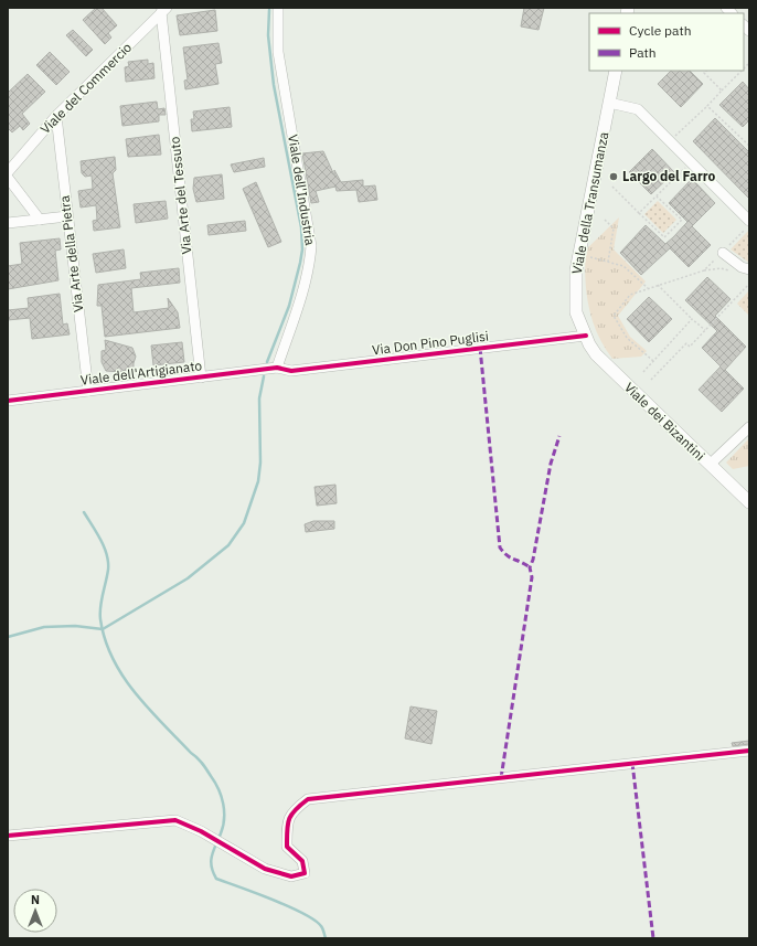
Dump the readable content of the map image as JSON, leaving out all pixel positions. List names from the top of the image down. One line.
{"streets":{"street":["Viale del Commercio","Viale dell'Industria","Via Arte del Tessuto","Viale della Transumanza","Via Arte della Pietra","Via Don Pino Puglisi","Viale dell'Artigianato","Viale dei Bizantini"]},"crossings":[["Viale del Commercio","Via Arte del Tessuto"],["Viale del Commercio","Via Arte della Pietra"],["Viale dell'Industria","Via Don Pino Puglisi"],["Viale dell'Industria","Viale dell'Artigianato"],["Via Arte del Tessuto","Viale dell'Artigianato"],["Viale della Transumanza","Via Don Pino Puglisi"],["Viale della Transumanza","Viale dei Bizantini"],["Via Arte della Pietra","Viale dell'Artigianato"],["Via Don Pino Puglisi","Viale dell'Artigianato"],["Via Don Pino Puglisi","Viale dei Bizantini"]],"places":["Largo del Farro"],"legend":["Cycle path","Path"],"north":"top"}
